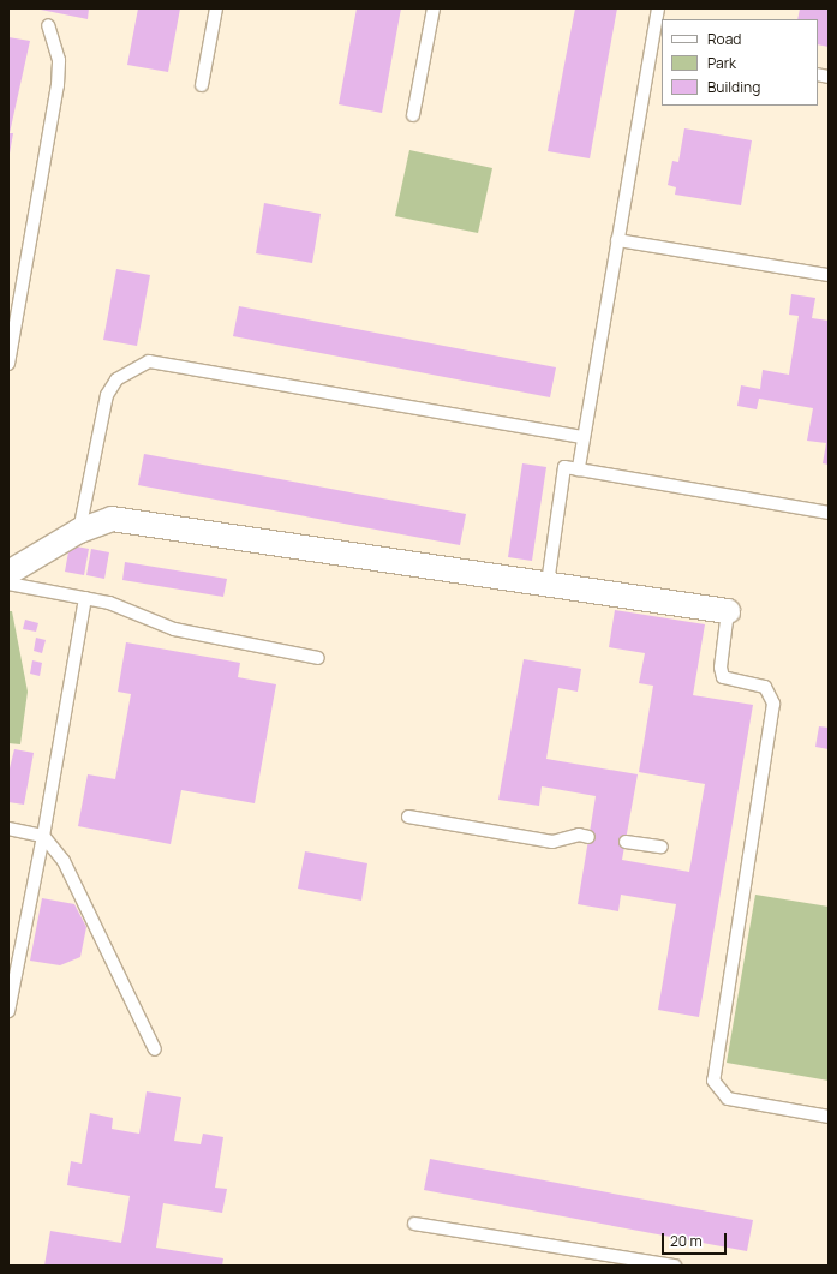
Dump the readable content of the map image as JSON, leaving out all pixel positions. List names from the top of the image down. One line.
{"legend":["Road","Park","Building"],"scale_bar":"20 m"}
